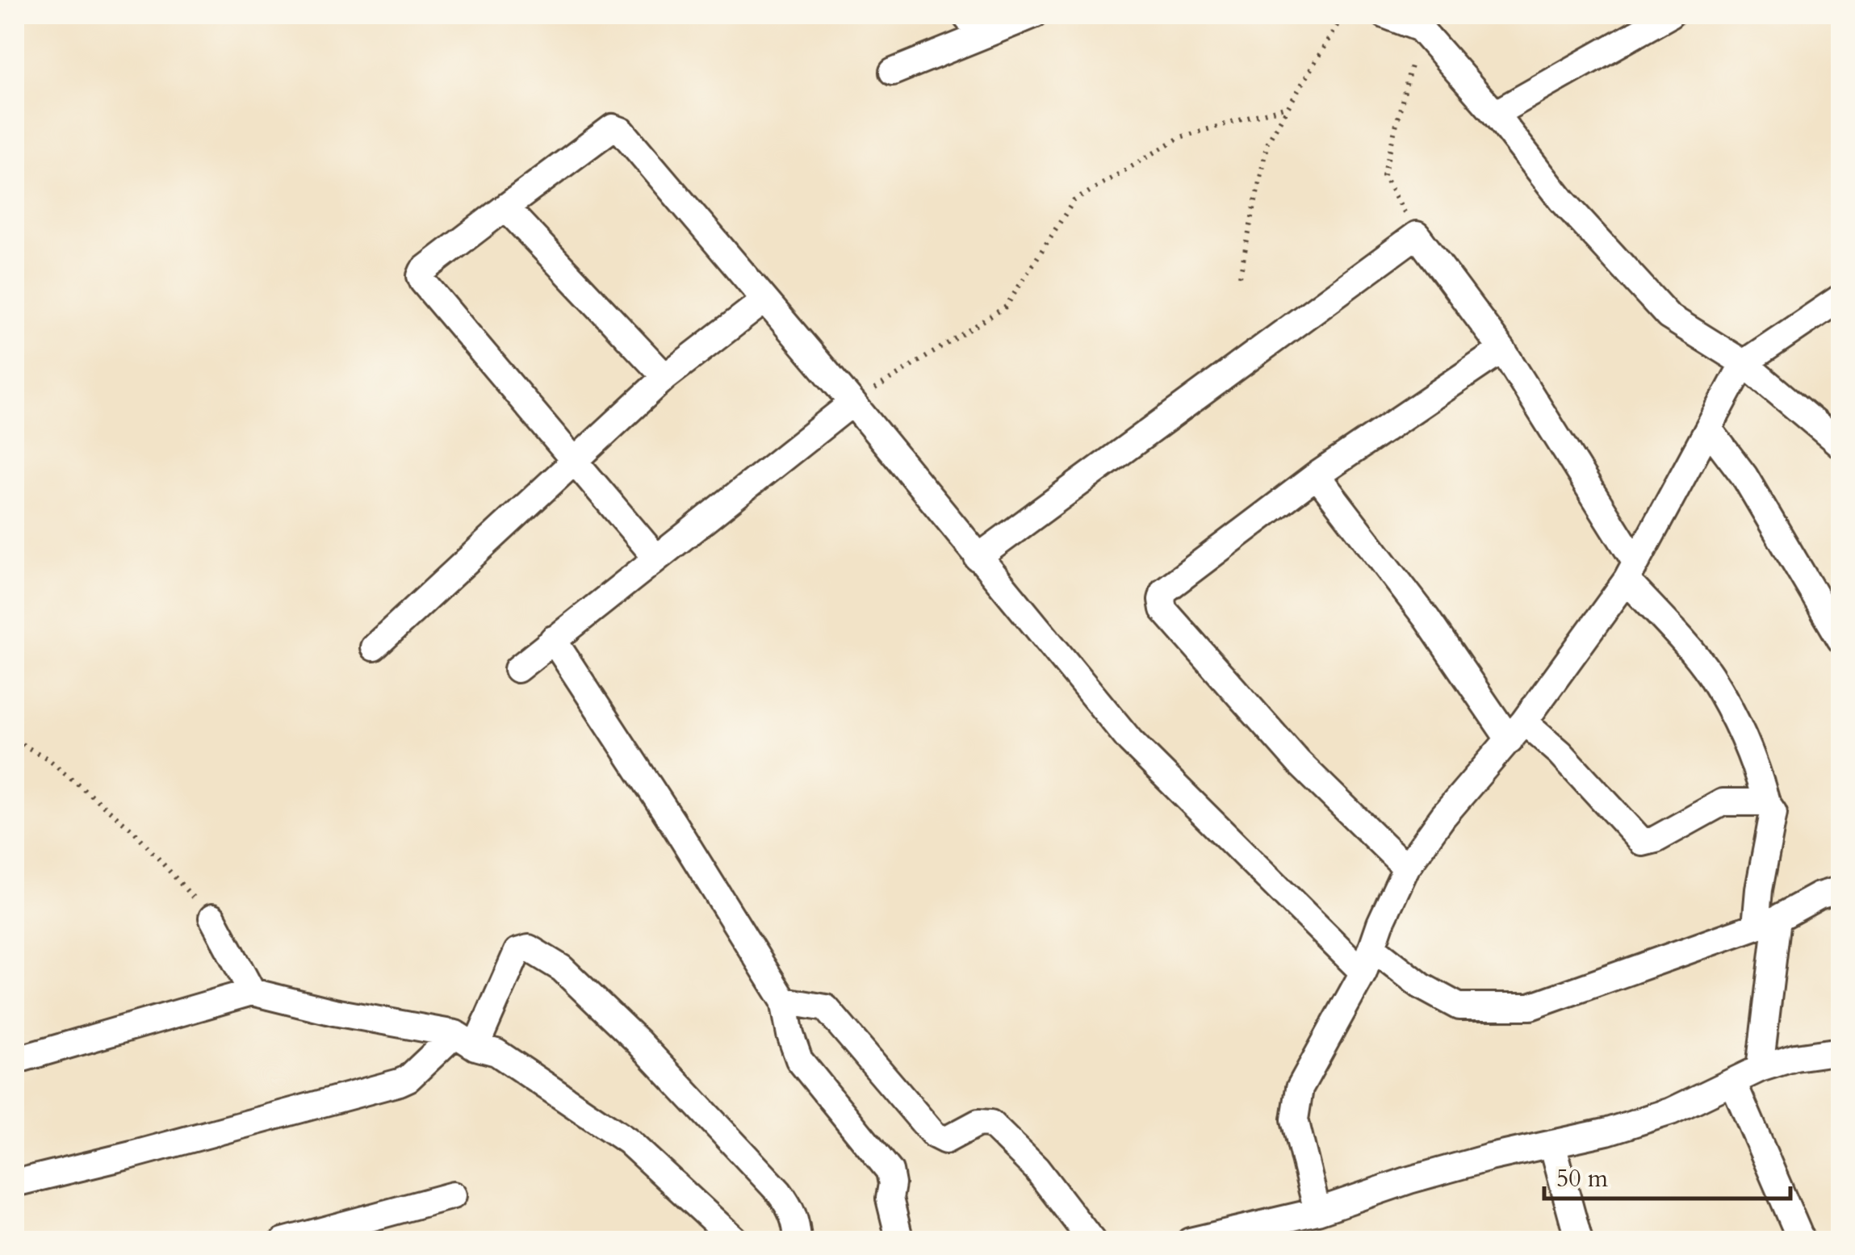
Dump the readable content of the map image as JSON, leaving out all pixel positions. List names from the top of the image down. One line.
{"scale_bar":"50 m"}
